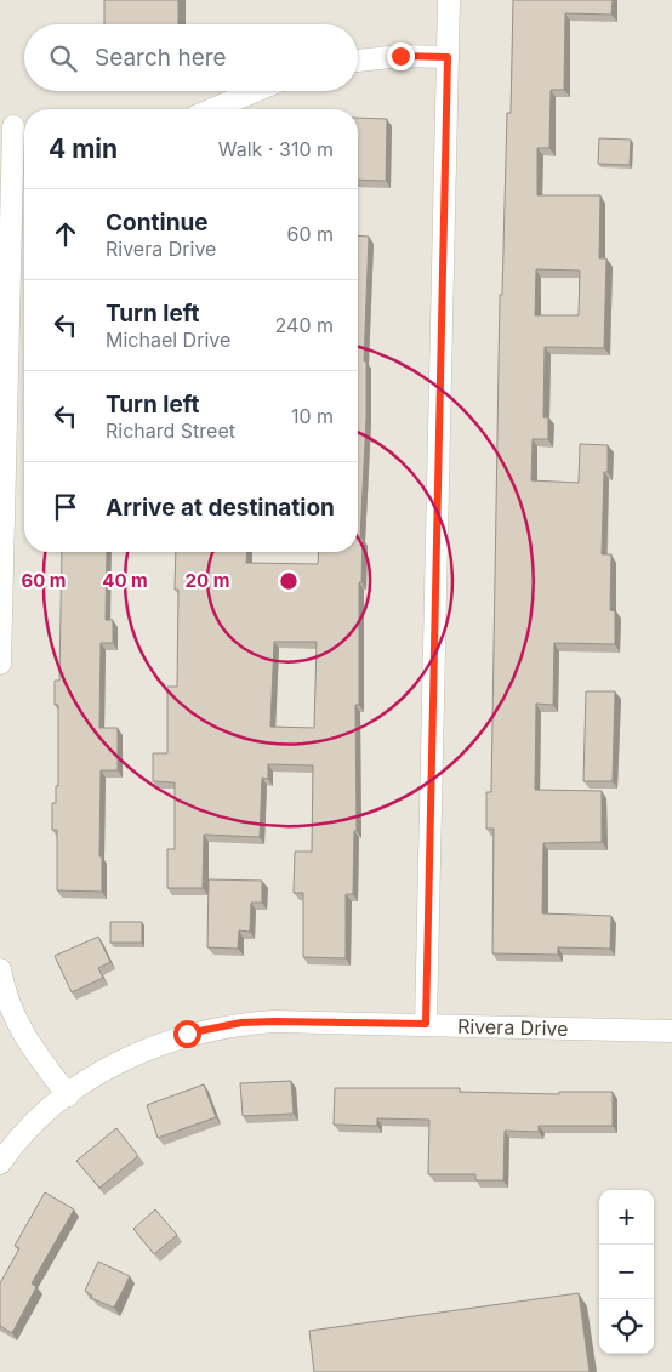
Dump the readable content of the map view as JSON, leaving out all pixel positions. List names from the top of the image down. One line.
{"streets":{"street":["Rivera Drive"]},"page":{"search":"Search here","heading":["4 min","Walk · 310 m"],"list":[["Continue","Rivera Drive","60 m"],["Turn left","Michael Drive","240 m"],["Turn left","Richard Street","10 m"],"Arrive at destination"],"map_buttons":["+","−"]},"rings":["60 m","40 m","20 m"]}
